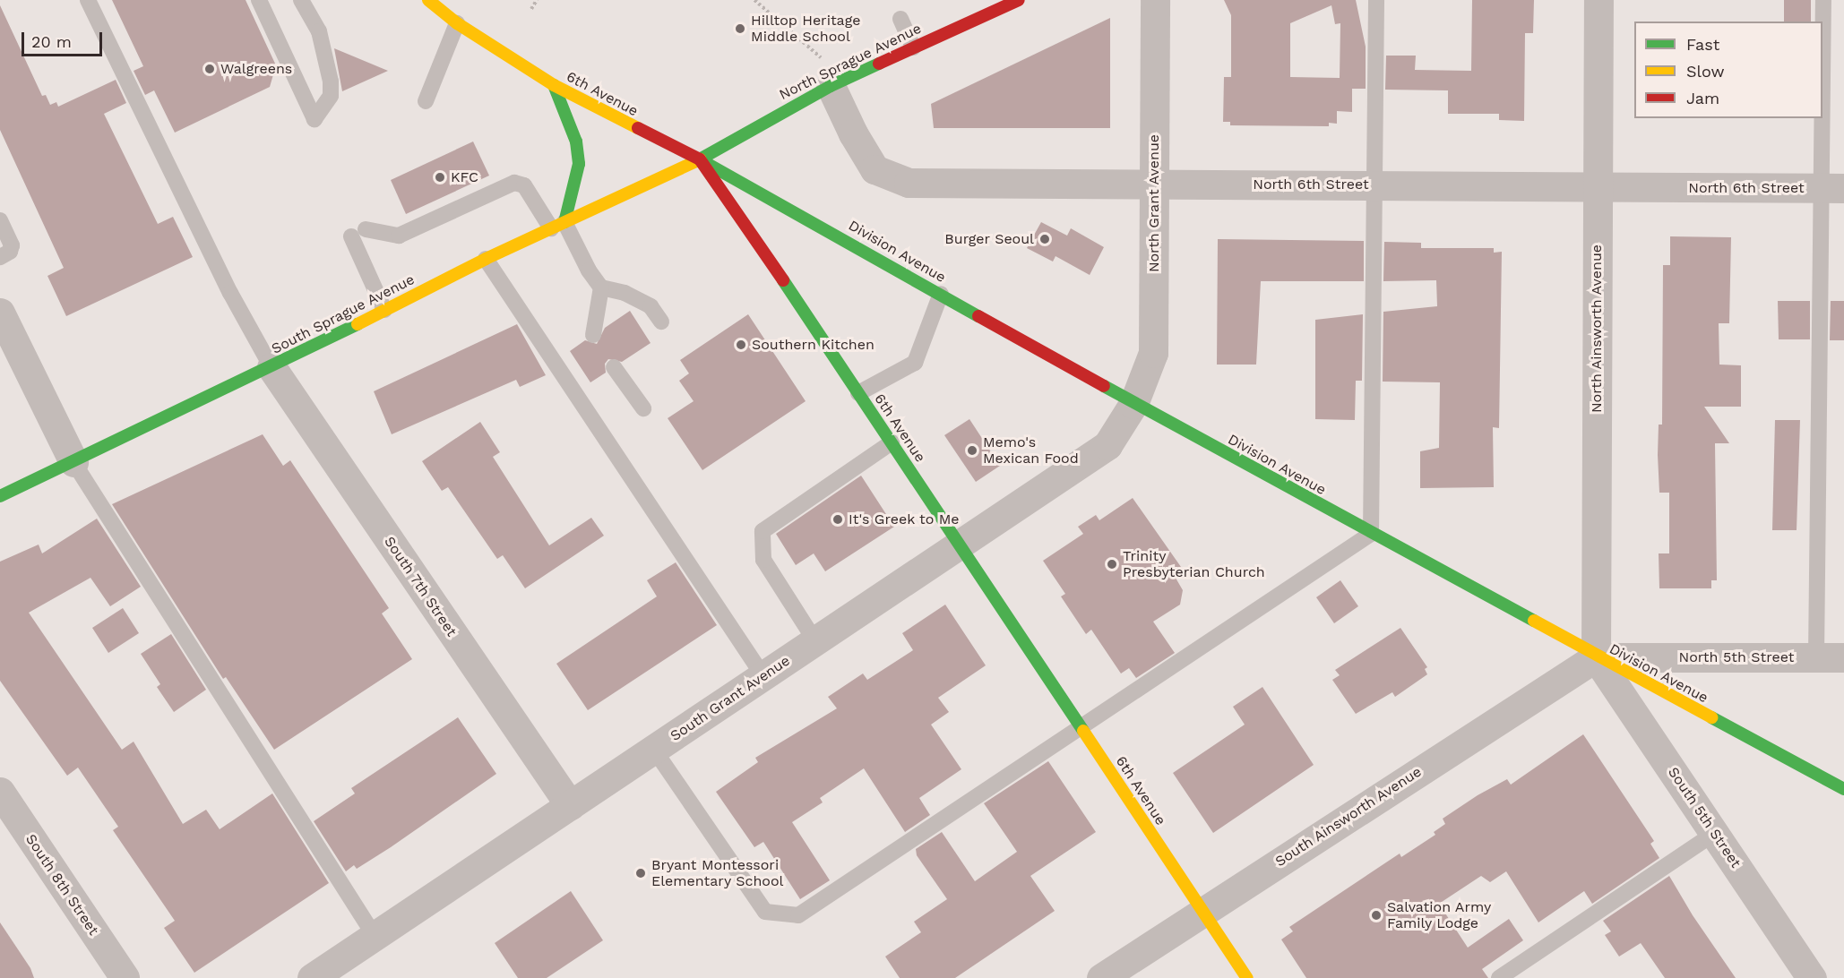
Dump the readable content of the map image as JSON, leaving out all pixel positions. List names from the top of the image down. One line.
{"streets":{"main road":["North Sprague Avenue","6th Avenue","Division Avenue","South Sprague Avenue"],"street":["North 6th Street","North Grant Avenue","North Ainsworth Avenue","South 7th Street","North 5th Street","South Grant Avenue","South Ainsworth Avenue","South 5th Street","South 8th Street"]},"crossings":[["North Sprague Avenue","6th Avenue"],["North Sprague Avenue","North 6th Street"],["North Sprague Avenue","Division Avenue"],["North Sprague Avenue","South Sprague Avenue"],["6th Avenue","Division Avenue"],["6th Avenue","South Sprague Avenue"],["6th Avenue","South Grant Avenue"],["6th Avenue","South Ainsworth Avenue"],["North 6th Street","North Grant Avenue"],["North 6th Street","North Ainsworth Avenue"],["North Grant Avenue","Division Avenue"],["North Grant Avenue","South Grant Avenue"],["Division Avenue","South Sprague Avenue"],["Division Avenue","North Ainsworth Avenue"],["Division Avenue","North 5th Street"],["Division Avenue","South Grant Avenue"],["Division Avenue","South Ainsworth Avenue"],["Division Avenue","South 5th Street"],["South Sprague Avenue","South 7th Street"],["North Ainsworth Avenue","North 5th Street"],["North Ainsworth Avenue","South Ainsworth Avenue"],["North Ainsworth Avenue","South 5th Street"],["South 7th Street","South Grant Avenue"],["North 5th Street","South Ainsworth Avenue"],["North 5th Street","South 5th Street"],["South Ainsworth Avenue","South 5th Street"]],"places":["Hilltop Heritage Middle School","Walgreens","KFC","Burger Seoul","Southern Kitchen","Memo's Mexican Food","It's Greek to Me","Trinity Presbyterian Church","Bryant Montessori Elementary School","Salvation Army Family Lodge"],"legend":["Fast","Slow","Jam"],"scale_bar":"20 m"}
